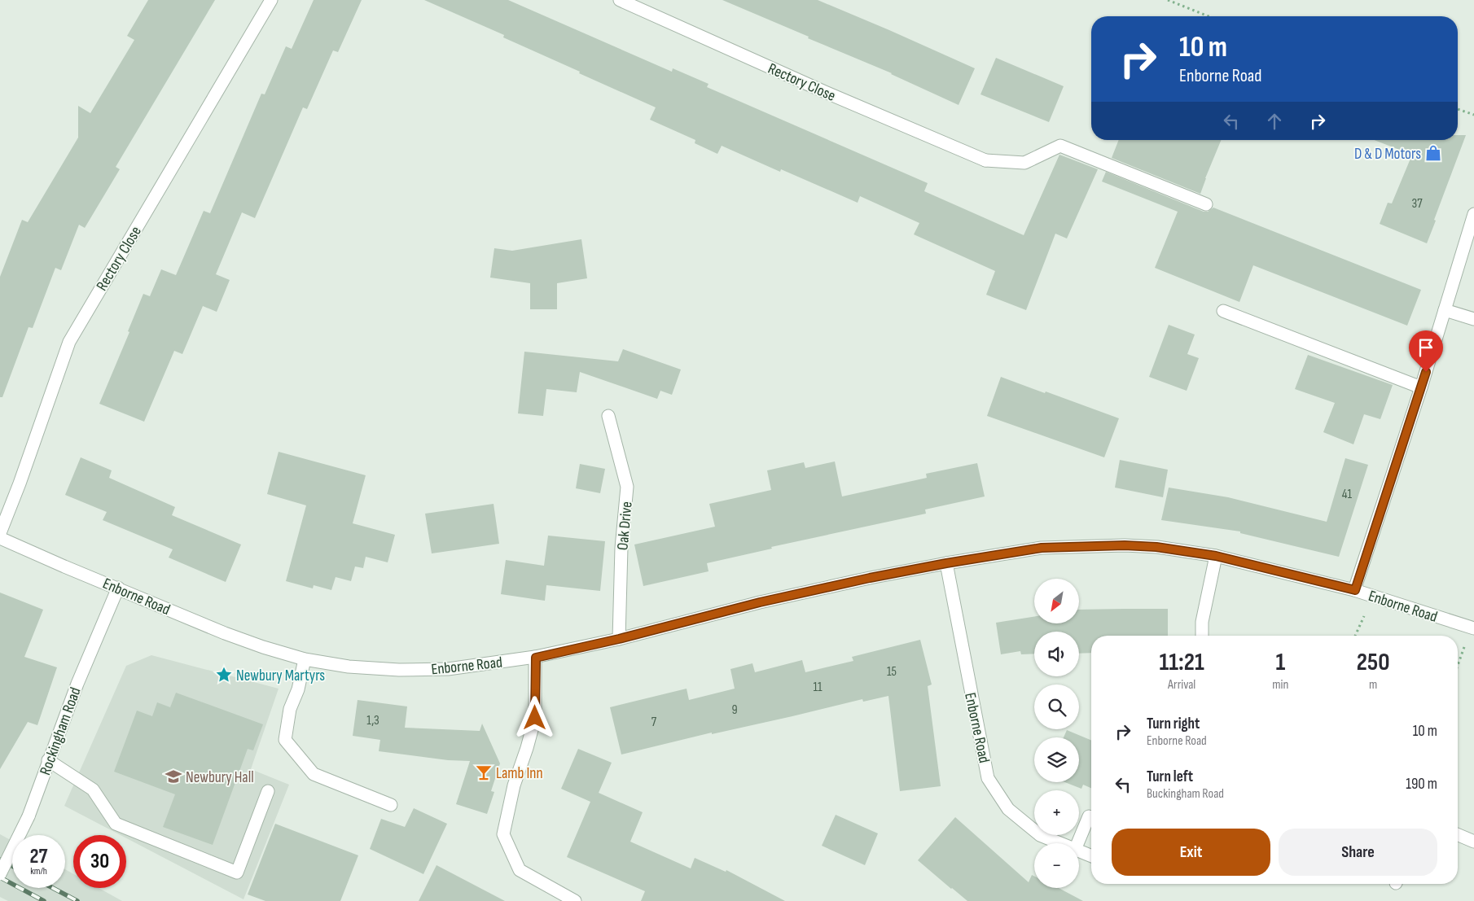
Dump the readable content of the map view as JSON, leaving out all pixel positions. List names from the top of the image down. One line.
{"streets":{"street":["Rectory Close","Oak Drive","Enborne Road","Rockingham Road"]},"crossings":[["Oak Drive","Enborne Road"],["Enborne Road","Rockingham Road"]],"places":{"shop":["D & D Motors"],"place":["Newbury Martyrs"],"bar":["Lamb Inn"],"school or university":["Newbury Hall"]},"house_numbers":["37","41","15","11","9","1,3","7"],"north":"bottom left","page":{"turn":["10 m","Enborne Road"],"map_buttons":["+","−"],"eta":["11:21","Arrival","1","min","250","m"],"list":[{"name":"Turn right","note":"Enborne Road","value":"10 m"},{"name":"Turn left","note":"Buckingham Road","value":"190 m"}],"buttons":["Exit","Share"],"speed":"27 km/h","limit":"30"}}
